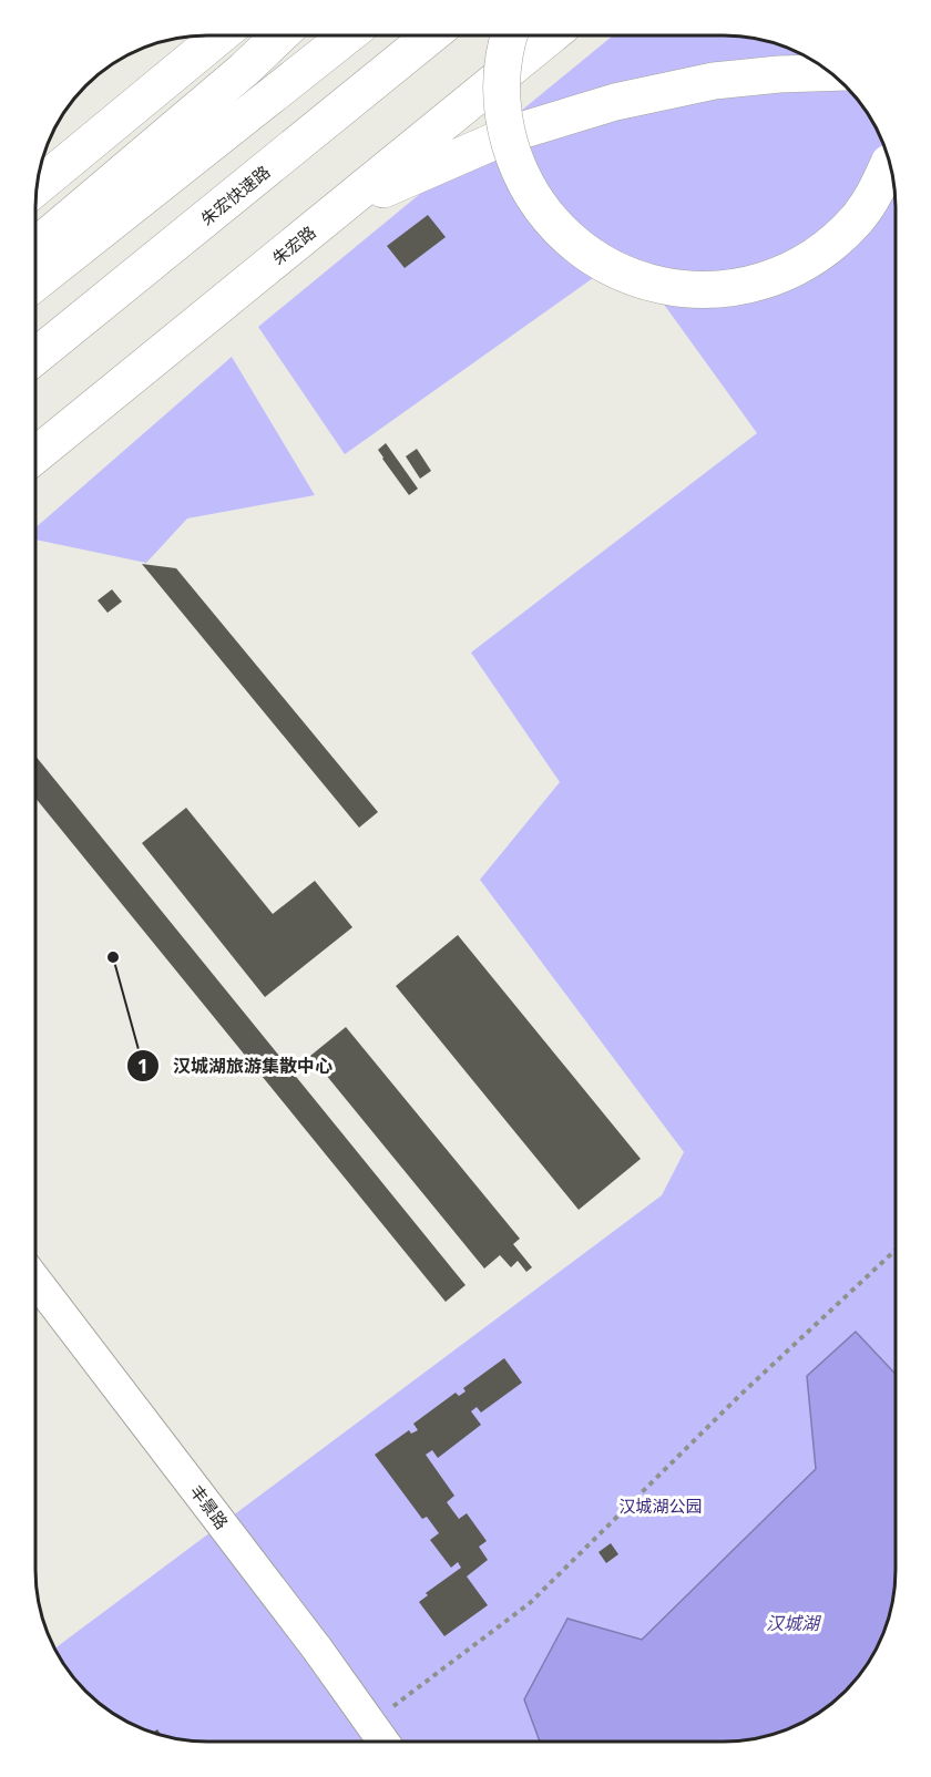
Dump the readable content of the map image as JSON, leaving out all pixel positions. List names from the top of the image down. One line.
{"streets":{"main road":["朱宏快速路","朱宏路"],"street":["丰景路"]},"water":["汉城湖"],"parks":["汉城湖公园"],"places":["汉城湖旅游集散中心"]}
